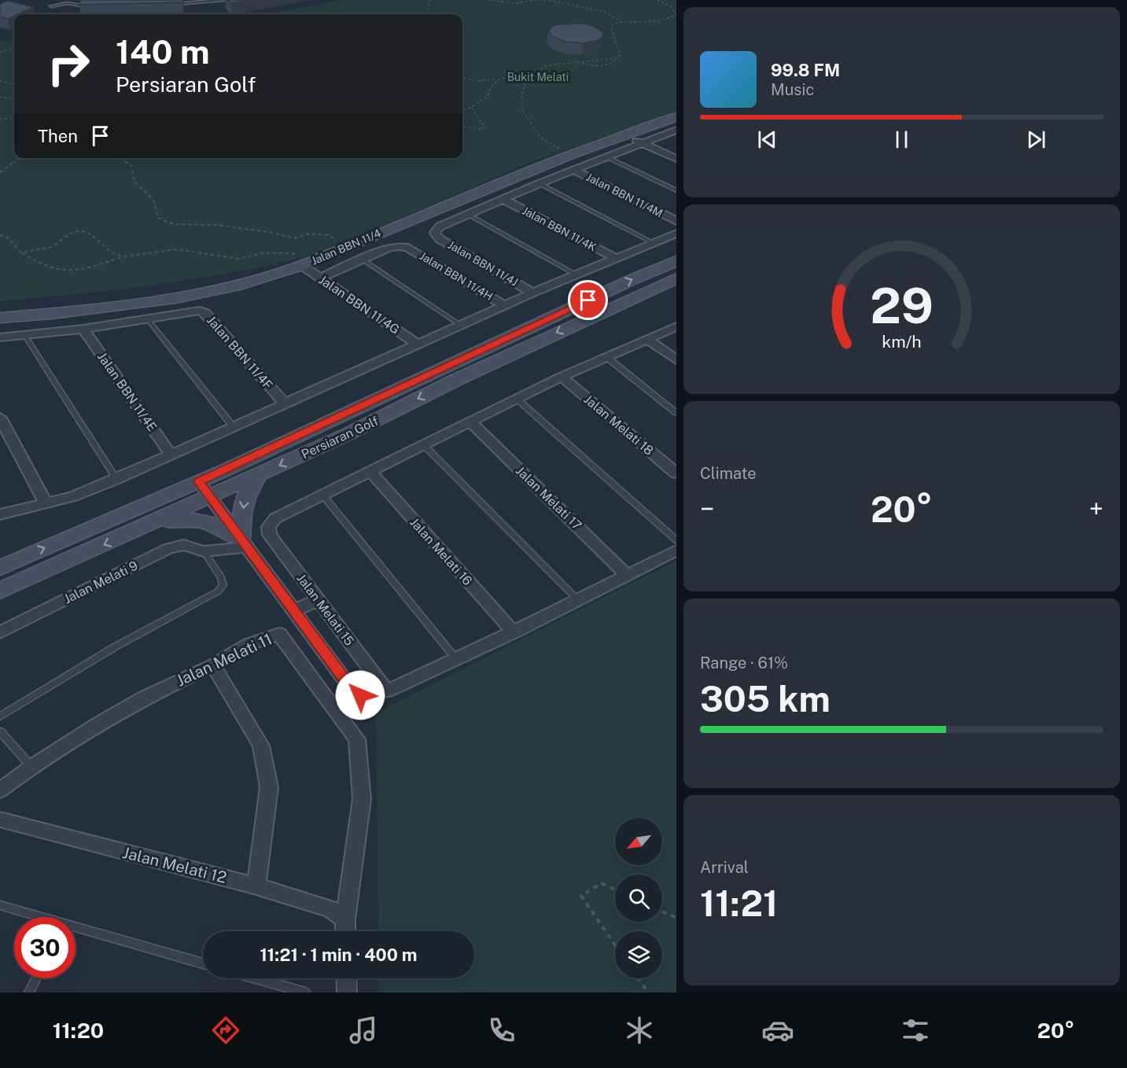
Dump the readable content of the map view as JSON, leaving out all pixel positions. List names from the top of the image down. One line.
{"streets":{"street":["Jalan BBN 11/4M","Jalan BBN 11/4K","Jalan BBN 11/4","Jalan BBN 11/4J","Jalan BBN 11/4H","Jalan BBN 11/4G","Jalan BBN 11/4F","Jalan BBN 11/4E","Jalan Melati 18","Persiaran Golf","Jalan Melati 17","Jalan Melati 16","Jalan Melati 9","Jalan Melati 15","Jalan Melati 11","Jalan Melati 12"]},"crossings":[["Jalan BBN 11/4M","Jalan BBN 11/4"],["Jalan BBN 11/4","Jalan BBN 11/4G"],["Jalan Melati 11","Jalan Melati 12"]],"parks":["Bukit Melati"],"north":"bottom left","page":{"turn":["140 m","Persiaran Golf"],"song":["99.8 FM","Music"],"then":"Then","tile":["Climate",["Range · 61%","305 km"],["Arrival","11:21"]],"heat":["−","20°","+"],"limit":"30","trip":"11:21 · 1 min · 400 m","tabs":["11:20","20°"],"gauge":["29","km/h"]}}
